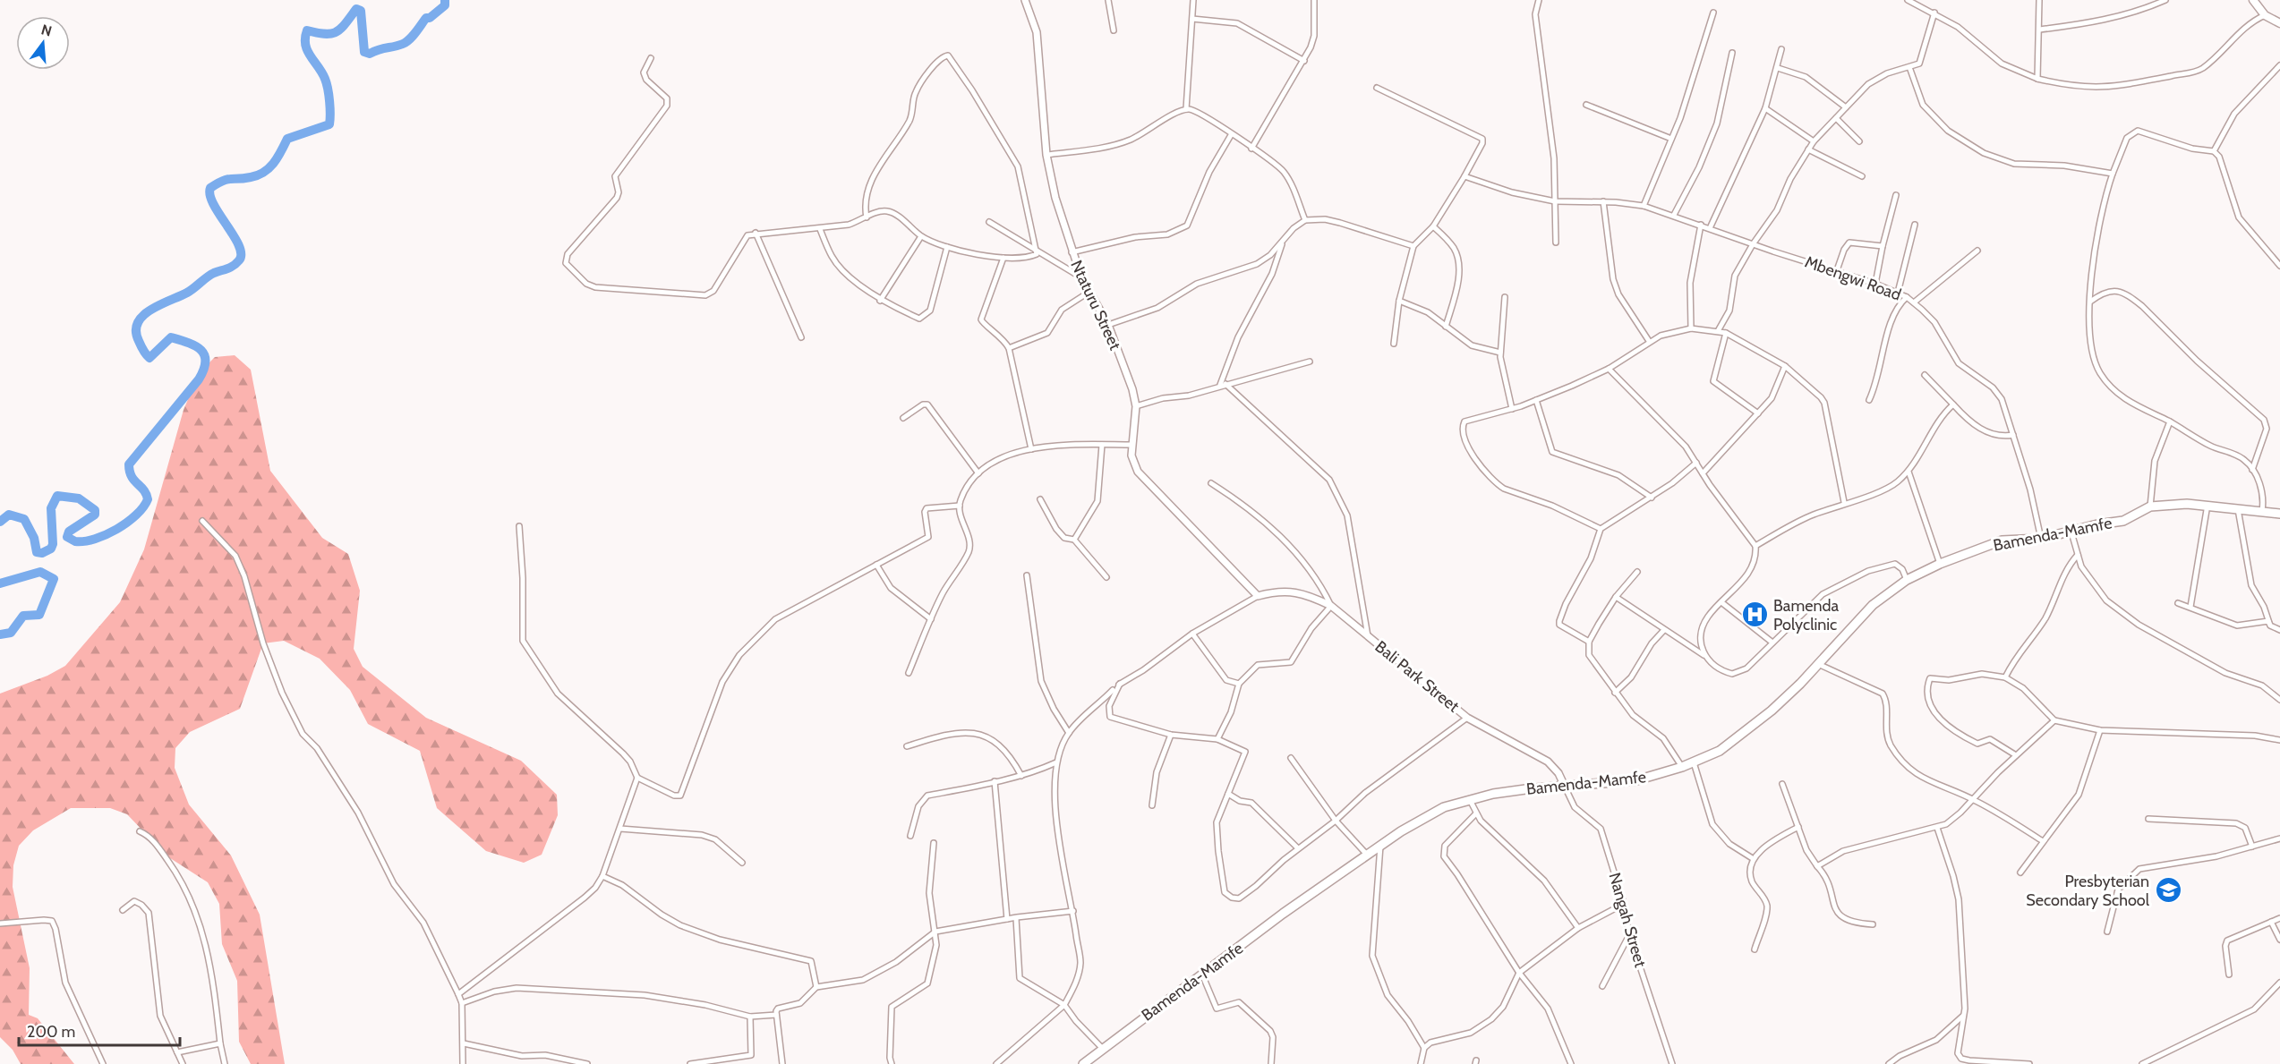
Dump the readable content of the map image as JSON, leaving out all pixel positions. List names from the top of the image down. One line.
{"streets":{"highway":["Bamenda-Mamfe"],"street":["Mbengwi Road","Ntaturu Street","Bali Park Street","Nangah Street"]},"crossings":[["Mbengwi Road","Bamenda-Mamfe"],["Ntaturu Street","Bali Park Street"],["Bamenda-Mamfe","Bali Park Street"],["Bamenda-Mamfe","Nangah Street"],["Bali Park Street","Nangah Street"]],"places":{"hospital":["Bamenda Polyclinic"],"school or university":["Presbyterian Secondary School"]},"scale_bar":"200 m","north":"top"}
